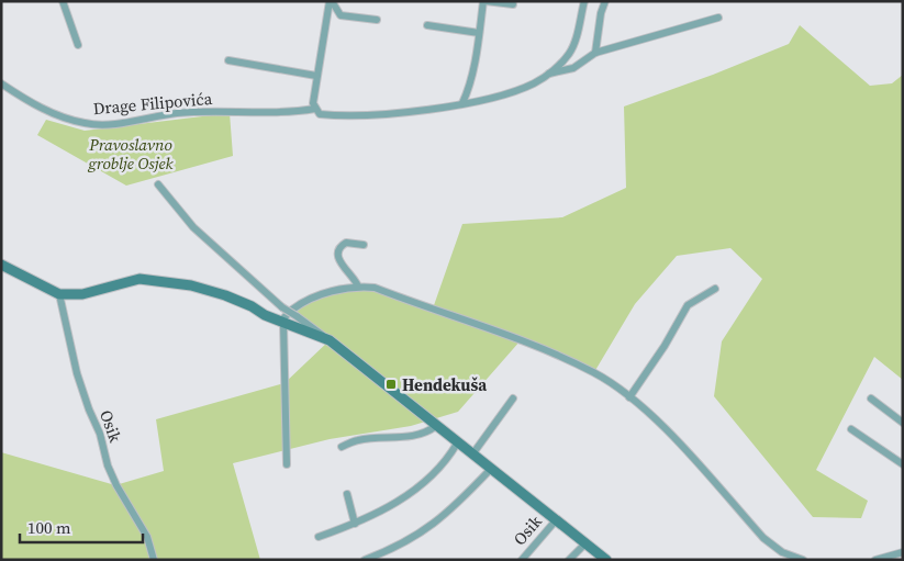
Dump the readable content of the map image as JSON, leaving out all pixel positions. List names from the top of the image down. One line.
{"streets":{"street":["Drage Filipovića","Osik"]},"parks":["Pravoslavno groblje Osjek"],"places":{"transit":["Hendekuša"]},"scale_bar":"100 m"}
